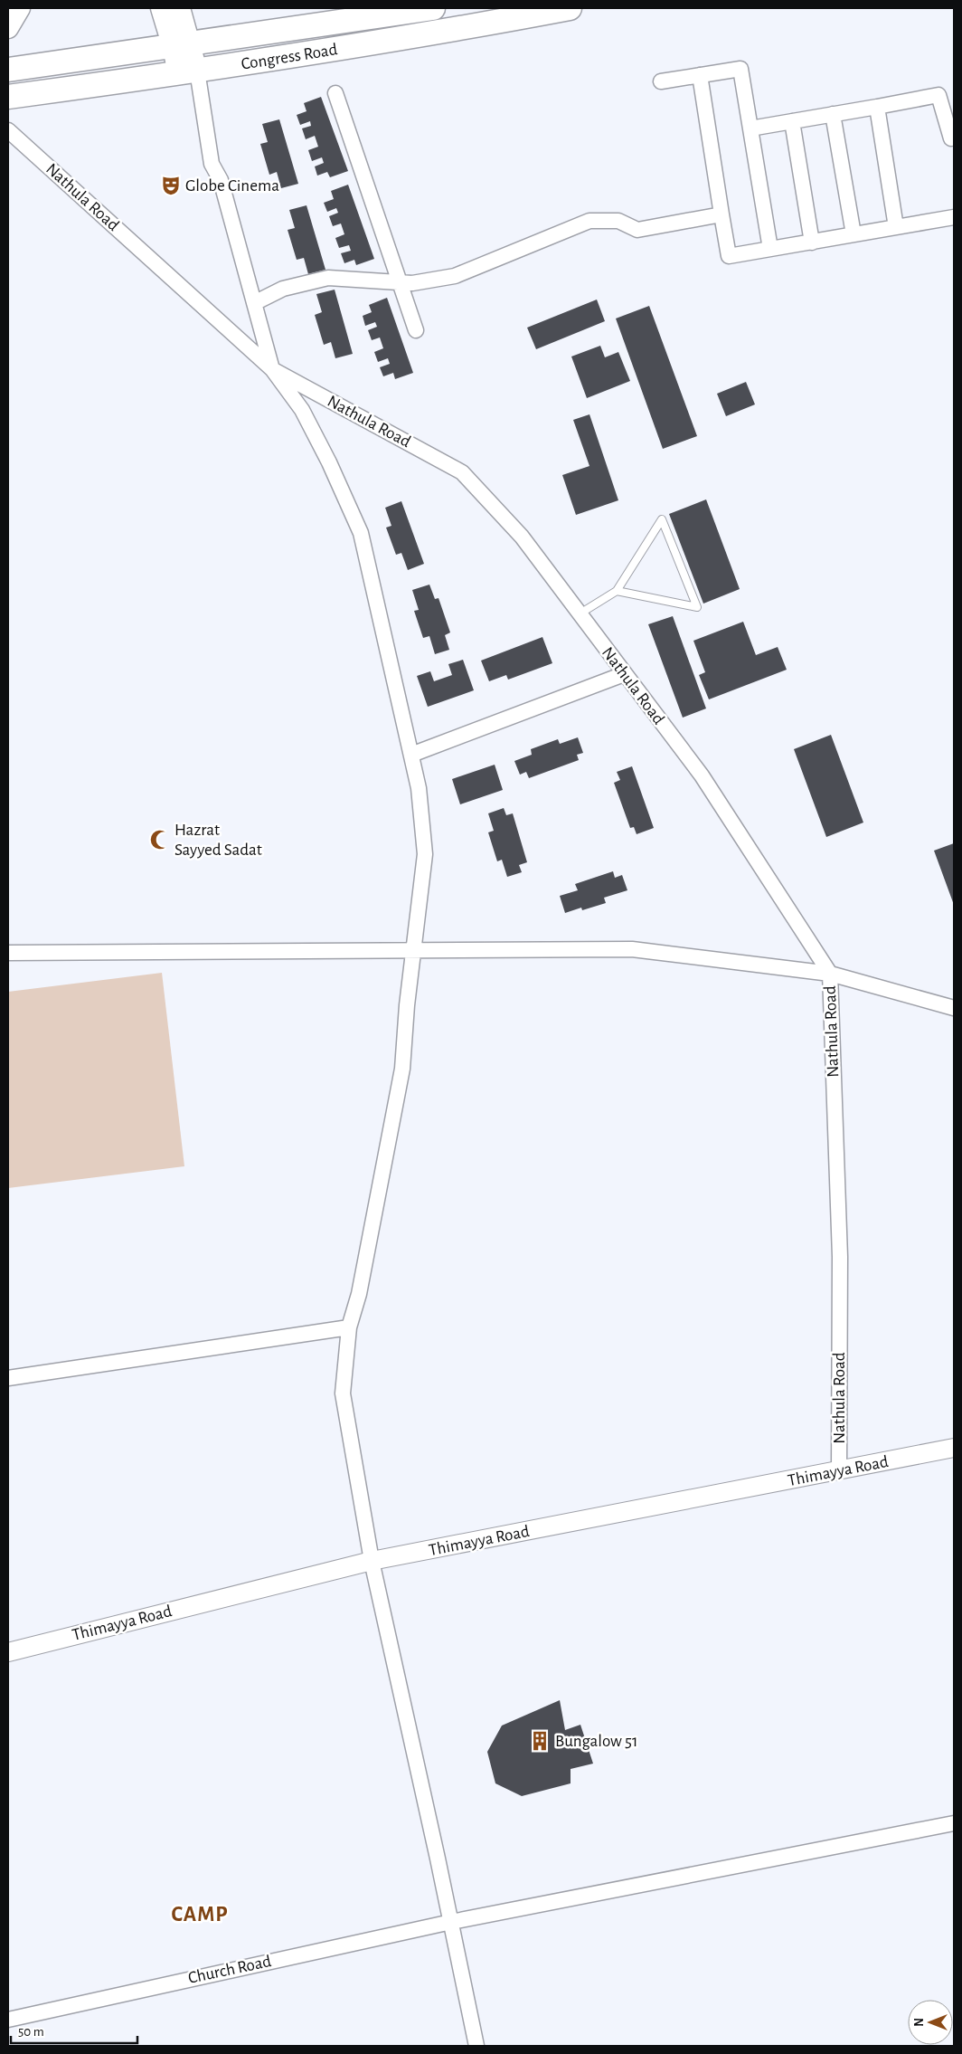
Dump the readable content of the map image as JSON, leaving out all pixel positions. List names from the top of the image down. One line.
{"streets":{"highway":["Congress Road"],"street":["Nathula Road","Thimayya Road","Church Road"]},"crossings":[["Nathula Road","Thimayya Road"]],"districts":["CAMP"],"places":{"theatre":["Globe Cinema"],"mosque":["Hazrat Sayyed Sadat"],"building":["Bungalow 51"]},"scale_bar":"50 m","north":"left"}
